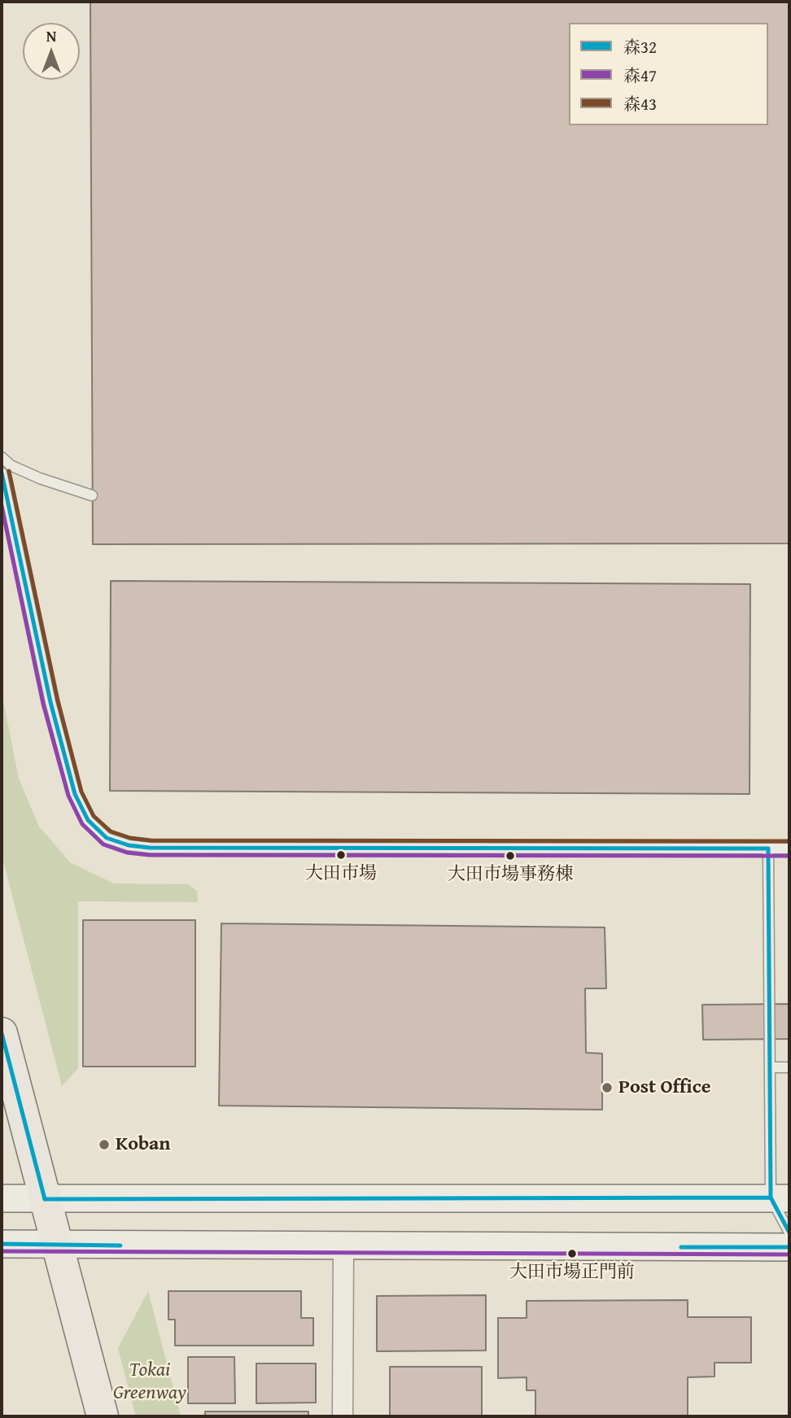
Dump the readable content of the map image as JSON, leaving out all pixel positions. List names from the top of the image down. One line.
{"parks":["Tokai Greenway"],"places":["大田市場","大田市場事務棟","Post Office","Koban","大田市場正門前"],"lines":["transit line 森43","transit line 森32","transit line 森47"],"legend":["森32","森47","森43"],"north":"top"}
